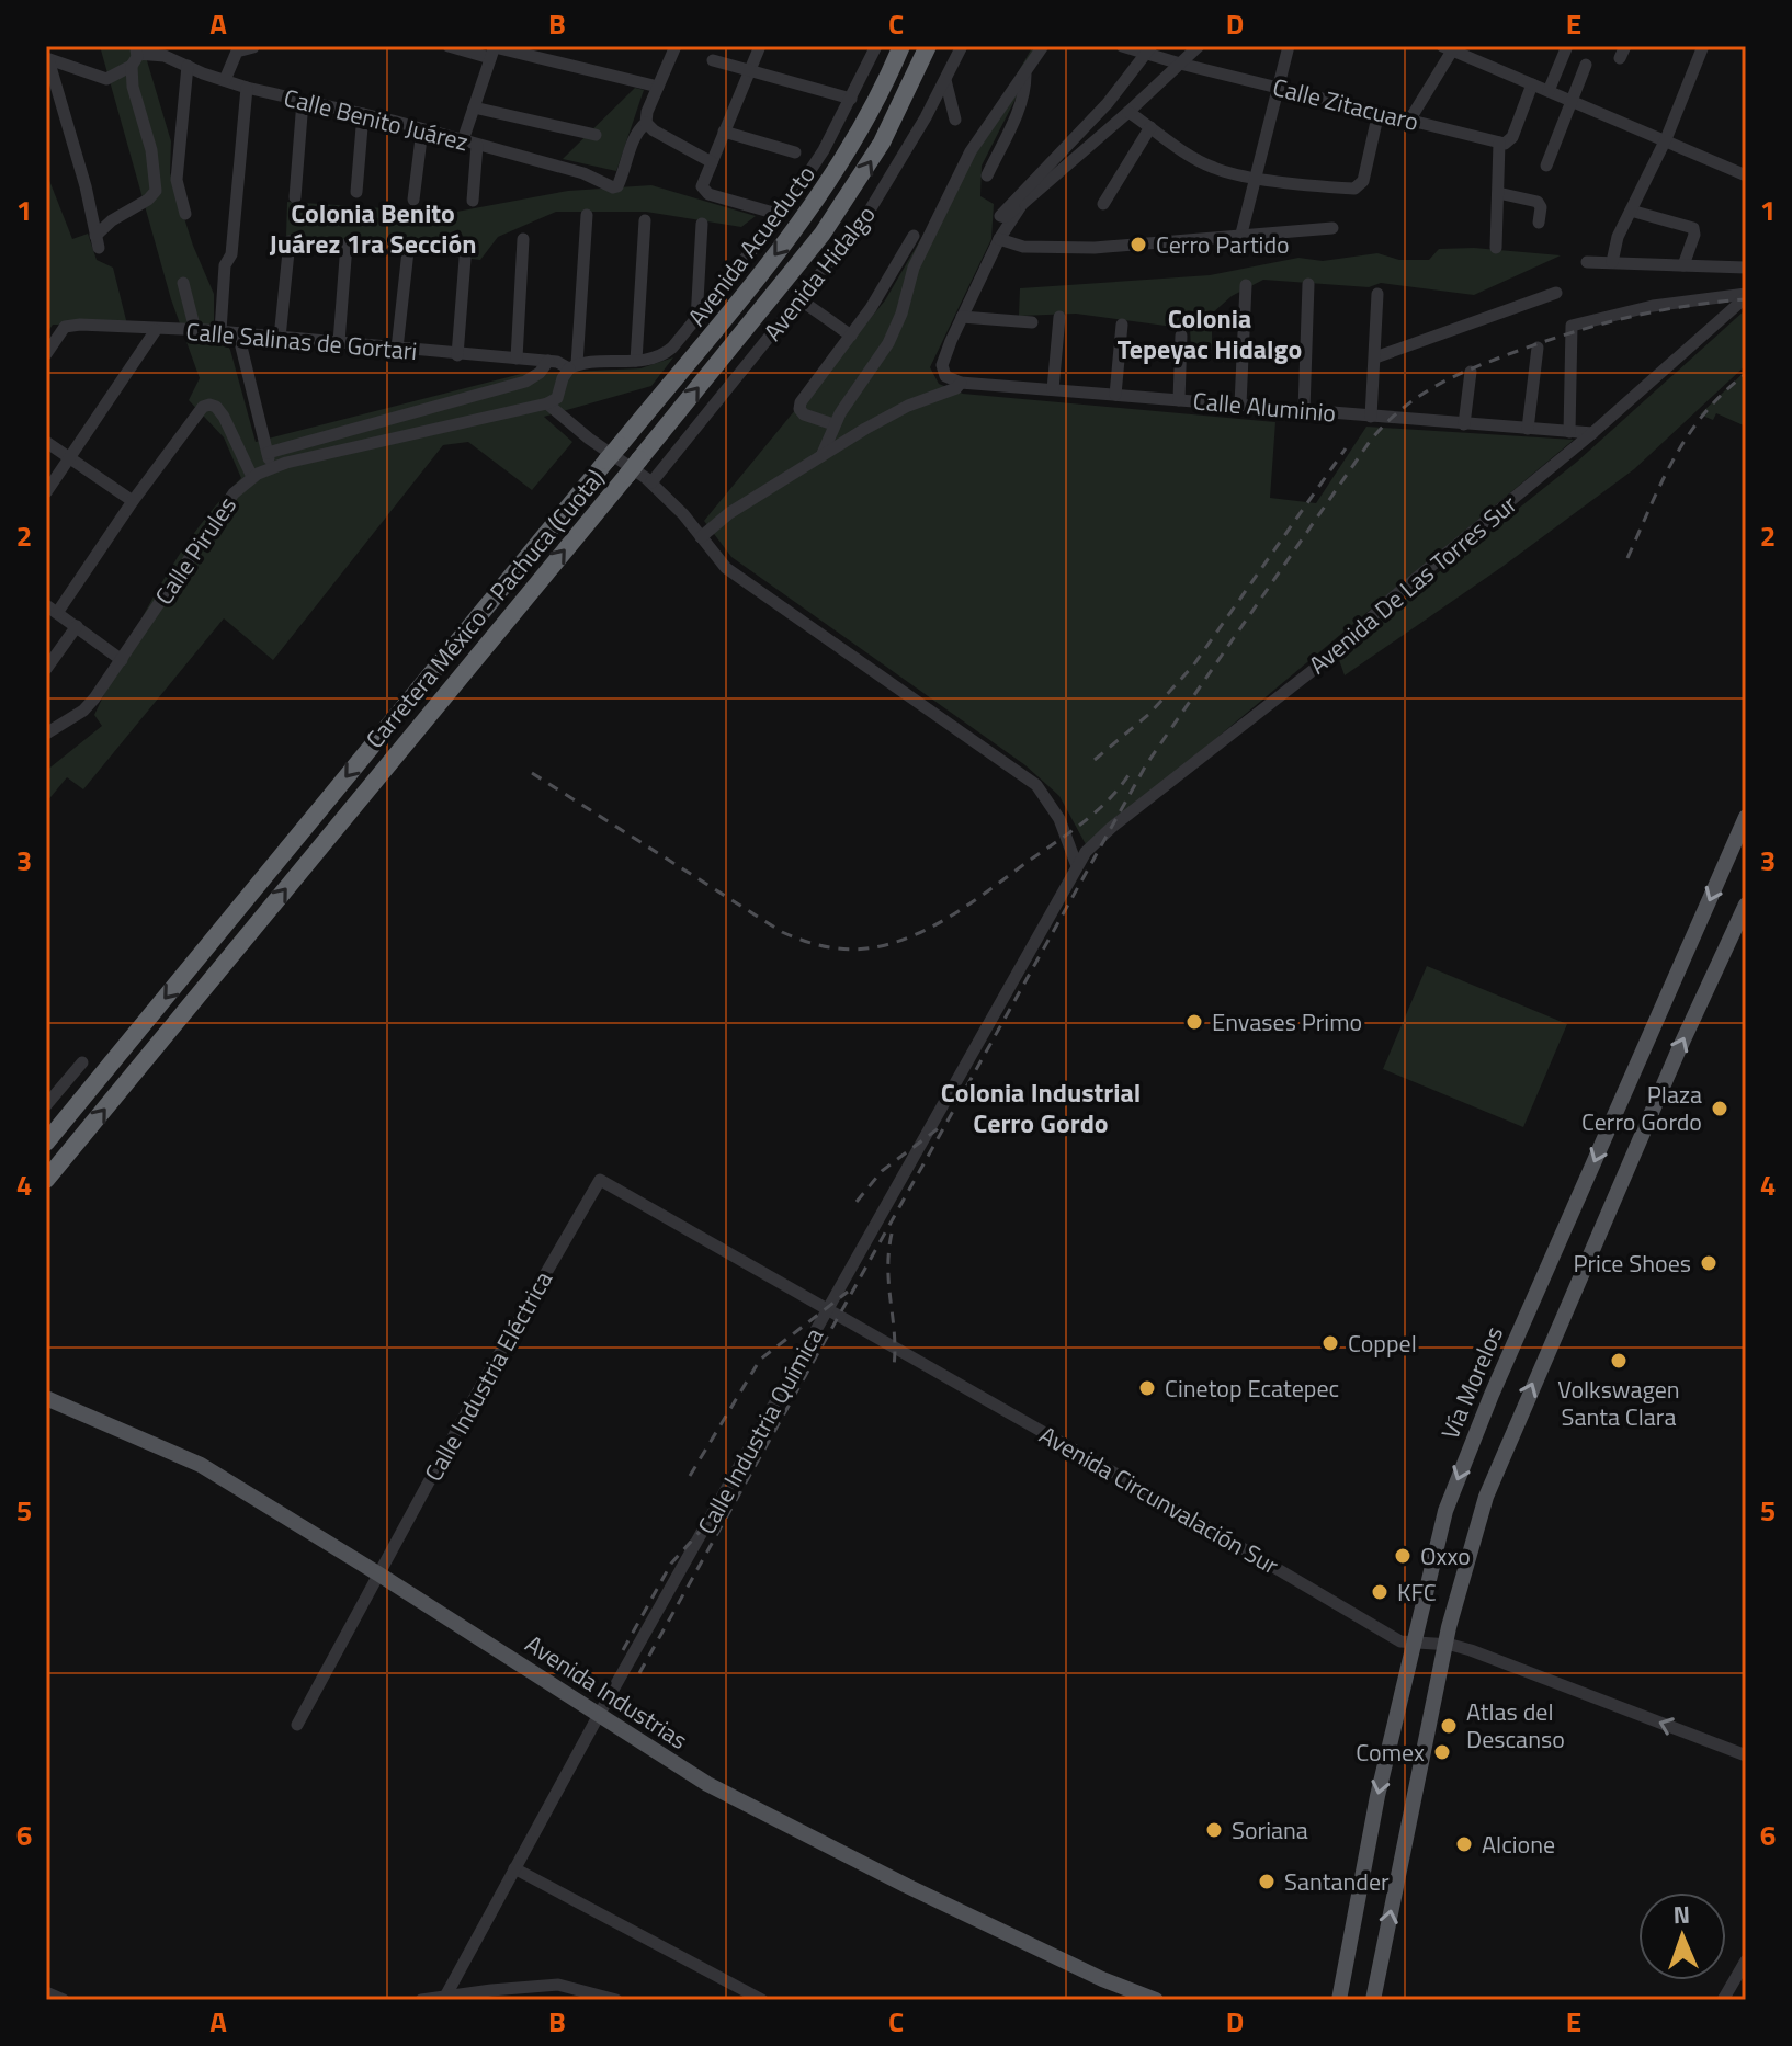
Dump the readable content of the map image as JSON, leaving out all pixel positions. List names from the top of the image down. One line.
{"streets":{"highway":["Carretera México - Pachuca (Cuota)"],"main road":["Vía Morelos","Avenida Industrias"],"street":["Calle Zitacuaro","Calle Benito Juárez","Avenida Acueducto","Avenida Hidalgo","Calle Salinas de Gortari","Calle Aluminio","Calle Pirules","Avenida De Las Torres Sur","Calle Industria Eléctrica","Calle Industria Química","Avenida Circunvalación Sur"]},"crossings":[["Avenida Acueducto","Calle Salinas de Gortari"],["Calle Aluminio","Avenida De Las Torres Sur"],["Avenida De Las Torres Sur","Calle Industria Química"],["Calle Industria Eléctrica","Avenida Circunvalación Sur"],["Calle Industria Eléctrica","Avenida Industrias"],["Vía Morelos","Avenida Circunvalación Sur"],["Calle Industria Química","Avenida Circunvalación Sur"],["Calle Industria Química","Avenida Industrias"]],"districts":["Colonia Benito Juárez 1ra Sección","Colonia Tepeyac Hidalgo","Colonia Industrial Cerro Gordo"],"places":["Cerro Partido","Envases Primo","Plaza Cerro Gordo","Price Shoes","Coppel","Volkswagen Santa Clara","Cinetop Ecatepec","Oxxo","KFC","Atlas del Descanso","Comex","Soriana","Alcione","Santander"],"north":"top","grid":{"columns":["A","B","C","D","E"],"rows":["1","2","3","4","5","6"]}}
